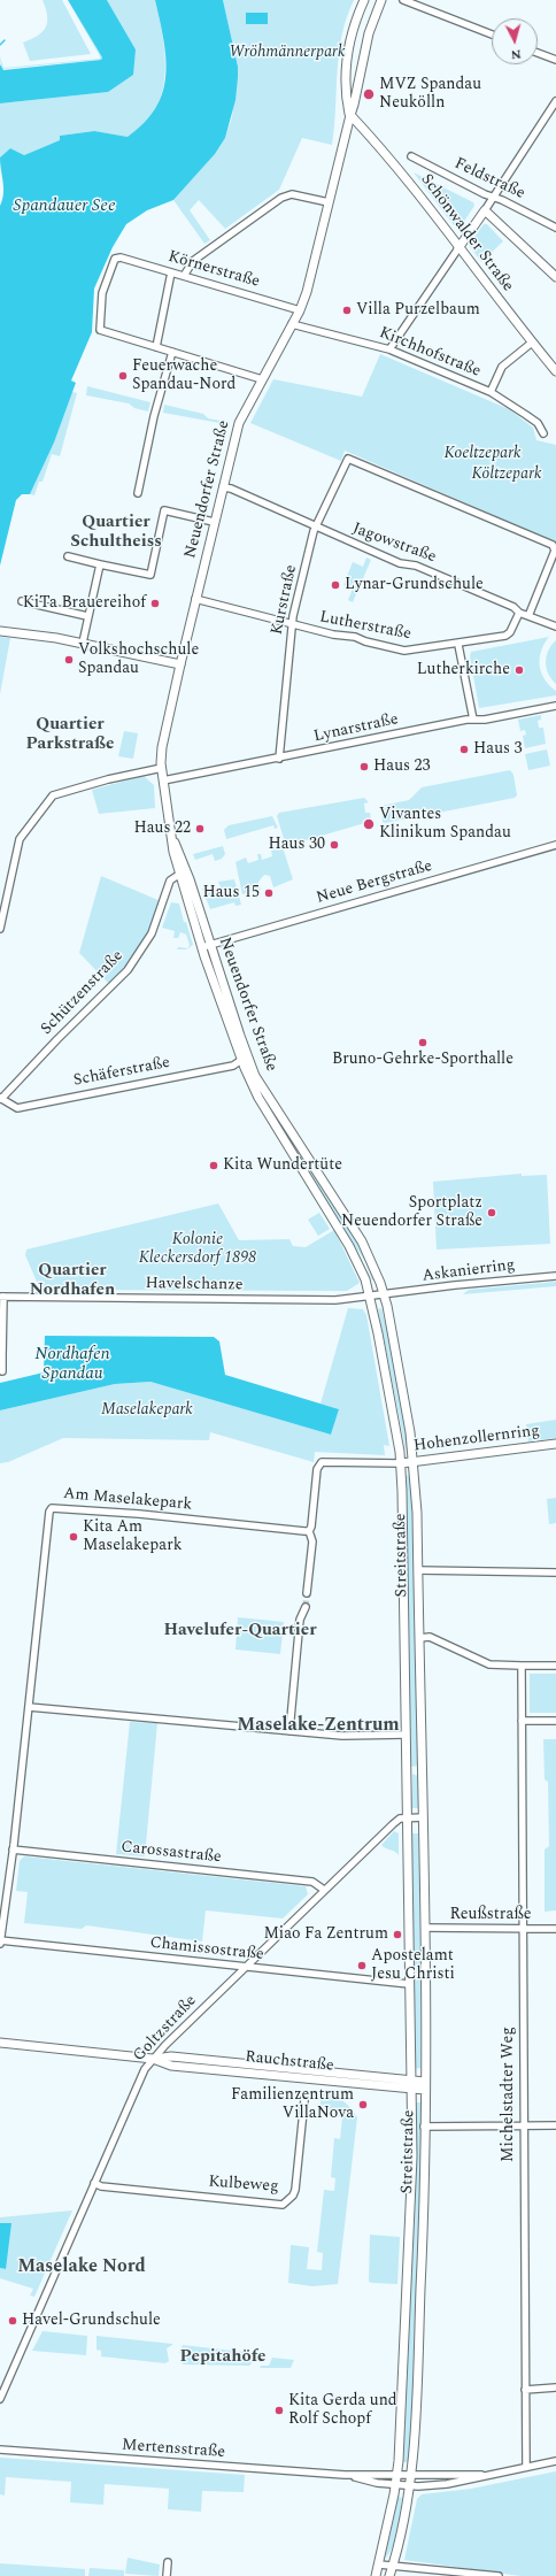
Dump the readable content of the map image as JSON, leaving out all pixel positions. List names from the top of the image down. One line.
{"streets":{"main road":["Schönwalder Straße","Neuendorfer Straße","Hohenzollernring","Streitstraße","Rauchstraße"],"street":["Feldstraße","Körnerstraße","Kirchhofstraße","Jagowstraße","Kurstraße","Lutherstraße","Lynarstraße","Neue Bergstraße","Schützenstraße","Schäferstraße","Askanierring","Havelschanze","Am Maselakepark","Carossastraße","Reußstraße","Chamissostraße","Goltzstraße","Michelstadter Weg","Kulbeweg","Mertensstraße"]},"crossings":[["Schönwalder Straße","Neuendorfer Straße"],["Körnerstraße","Neuendorfer Straße"],["Kirchhofstraße","Neuendorfer Straße"],["Neuendorfer Straße","Jagowstraße"],["Neuendorfer Straße","Lutherstraße"],["Neuendorfer Straße","Lynarstraße"],["Neuendorfer Straße","Neue Bergstraße"],["Neuendorfer Straße","Schützenstraße"],["Neuendorfer Straße","Schäferstraße"],["Neuendorfer Straße","Askanierring"],["Neuendorfer Straße","Havelschanze"],["Neuendorfer Straße","Streitstraße"],["Jagowstraße","Kurstraße"],["Jagowstraße","Lutherstraße"],["Kurstraße","Lutherstraße"],["Kurstraße","Lynarstraße"],["Schützenstraße","Schäferstraße"],["Askanierring","Havelschanze"],["Askanierring","Streitstraße"],["Havelschanze","Streitstraße"],["Hohenzollernring","Streitstraße"],["Am Maselakepark","Carossastraße"],["Am Maselakepark","Chamissostraße"],["Streitstraße","Reußstraße"],["Streitstraße","Chamissostraße"],["Streitstraße","Goltzstraße"],["Streitstraße","Rauchstraße"],["Streitstraße","Mertensstraße"],["Carossastraße","Goltzstraße"],["Reußstraße","Michelstadter Weg"],["Chamissostraße","Goltzstraße"],["Goltzstraße","Rauchstraße"],["Goltzstraße","Kulbeweg"]],"districts":["Quartier Schultheiss","Quartier Parkstraße","Quartier Nordhafen","Havelufer-Quartier","Maselake-Zentrum","Maselake Nord","Pepitahöfe"],"water":["Spandauer See","Nordhafen Spandau"],"parks":["Wröhmännerpark","Koeltzepark","Költzepark","Kolonie Kleckersdorf 1898","Maselakepark"],"places":["MVZ Spandau Neukölln","Villa Purzelbaum","Feuerwache Spandau-Nord","Lynar-Grundschule","KiTa Brauereihof","Volkshochschule Spandau","Lutherkirche","Haus 3","Haus 23","Vivantes Klinikum Spandau","Haus 22","Haus 30","Haus 15","Bruno-Gehrke-Sporthalle","Kita Wundertüte","Sportplatz Neuendorfer Straße","Kita Am Maselakepark","Miao Fa Zentrum","Apostelamt Jesu Christi","Familienzentrum VillaNova","Havel-Grundschule","Kita Gerda und Rolf Schopf"],"north":"bottom"}
